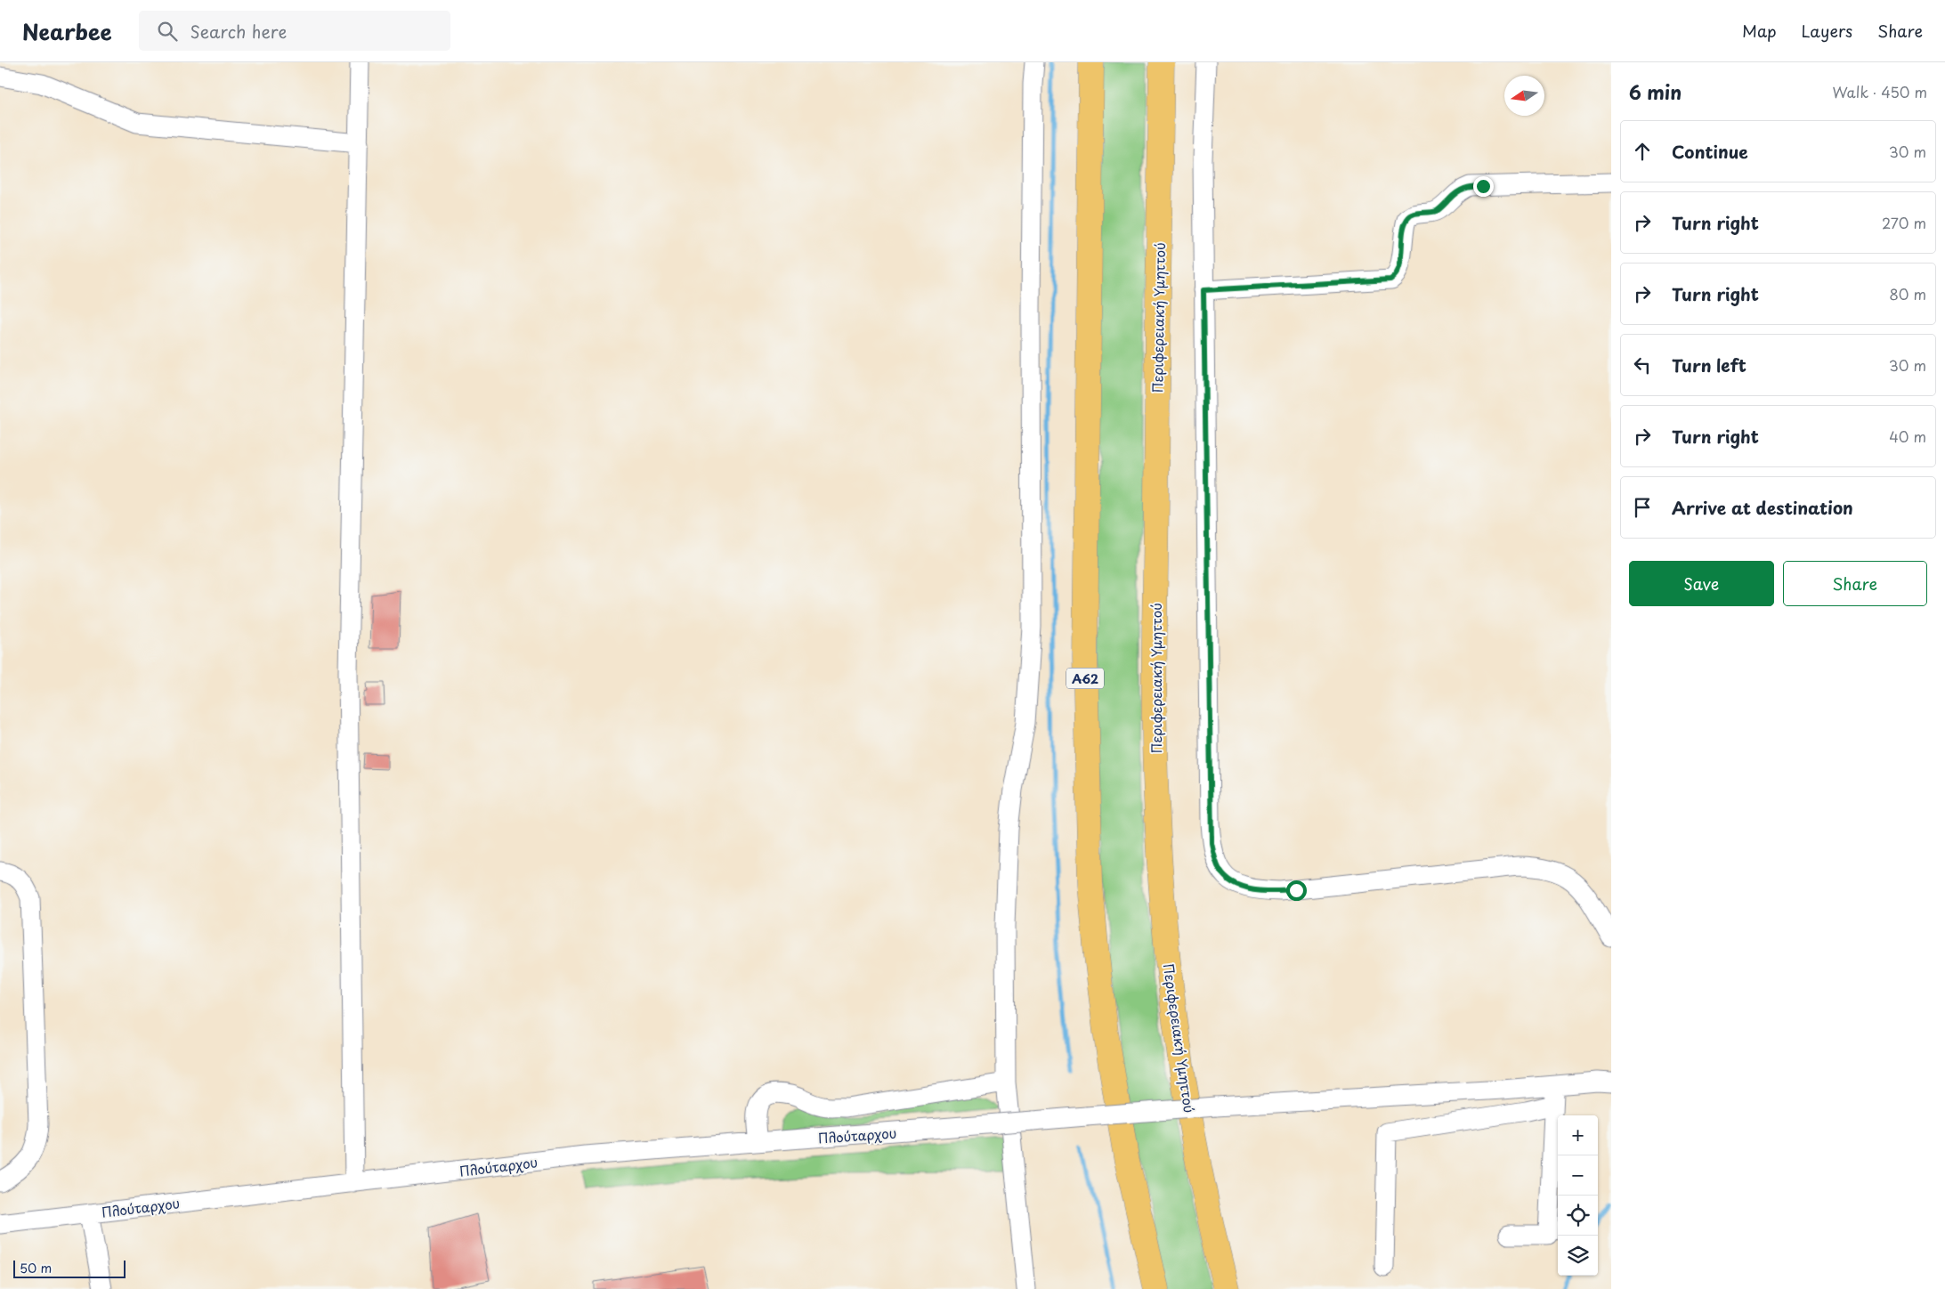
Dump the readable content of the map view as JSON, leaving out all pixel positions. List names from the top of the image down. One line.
{"streets":{"highway":["Περιφερειακή Υμηττού","Α62"],"street":["Πλούταρχου"]},"scale_bar":"50 m","north":"left","page":{"header":"Nearbee","search":"Search here","nav":["Map","Layers","Share"],"heading":["6 min","Walk · 450 m"],"list":[["Continue","30 m"],["Turn right","270 m"],["Turn right","80 m"],["Turn left","30 m"],["Turn right","40 m"],"Arrive at destination"],"buttons":["Save","Share"],"map_buttons":["+","−"],"scale":"50 m"}}
